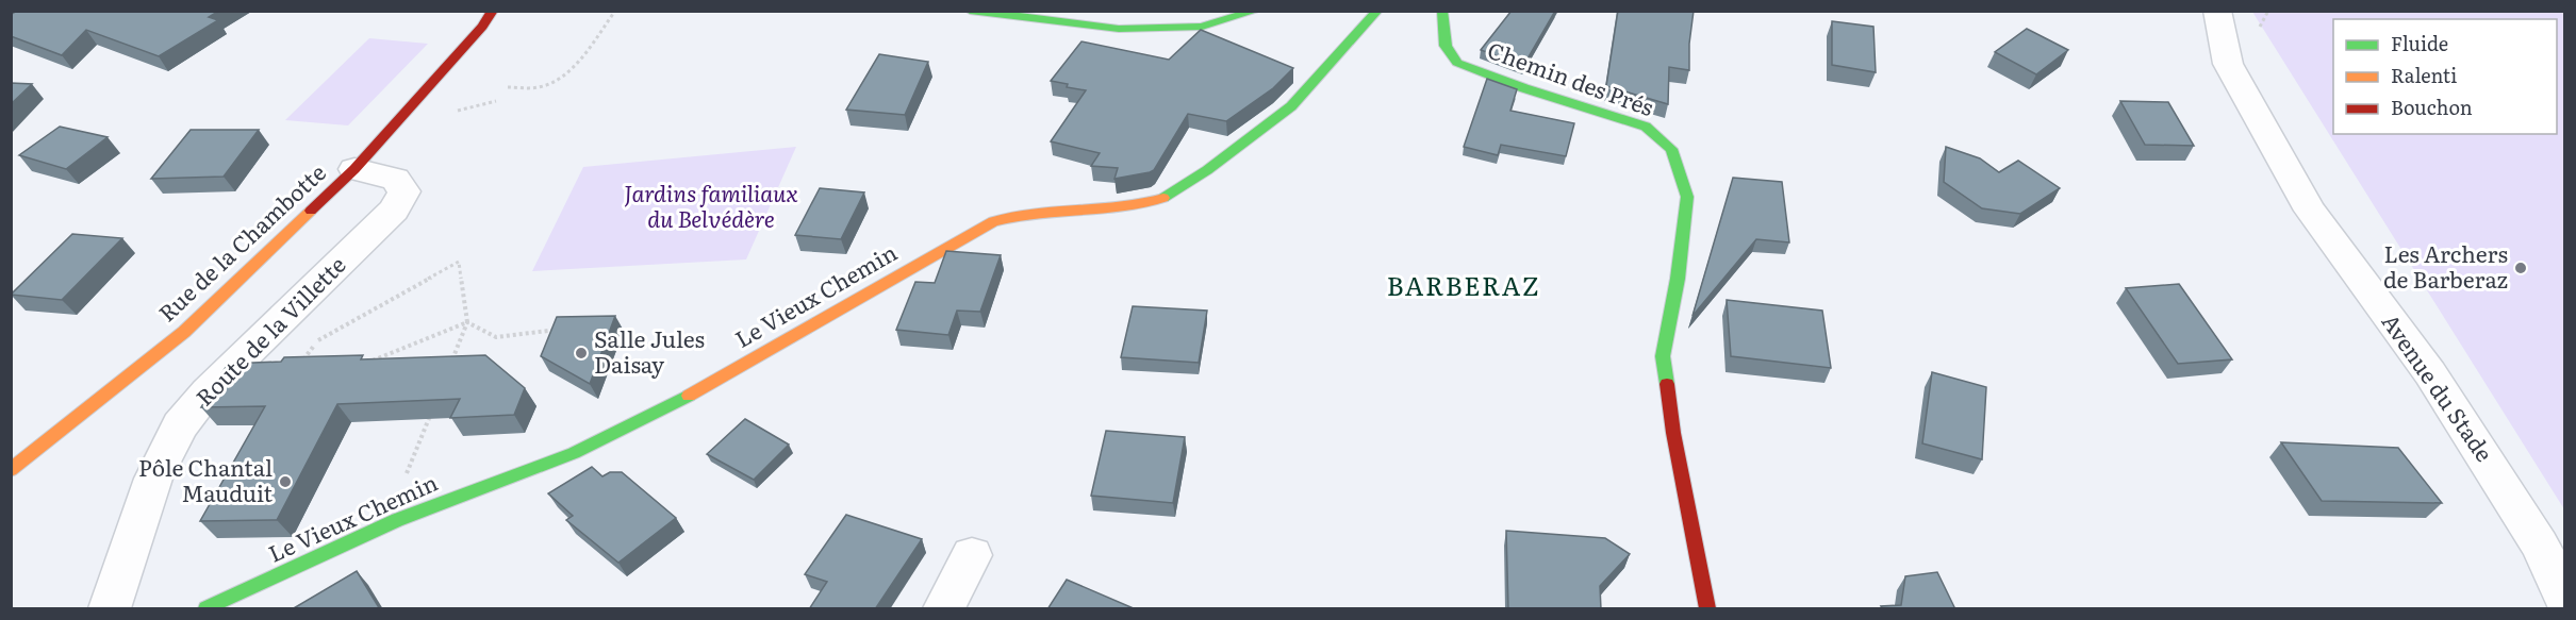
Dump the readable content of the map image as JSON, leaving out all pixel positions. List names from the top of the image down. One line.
{"streets":{"street":["Chemin des Prés","Rue de la Chambotte","Le Vieux Chemin","Route de la Villette","Avenue du Stade"]},"crossings":[["Rue de la Chambotte","Route de la Villette"]],"districts":["BARBERAZ"],"parks":["Jardins familiaux du Belvédère"],"places":["Les Archers de Barberaz","Salle Jules Daisay","Pôle Chantal Mauduit"],"legend":["Fluide","Ralenti","Bouchon"]}
